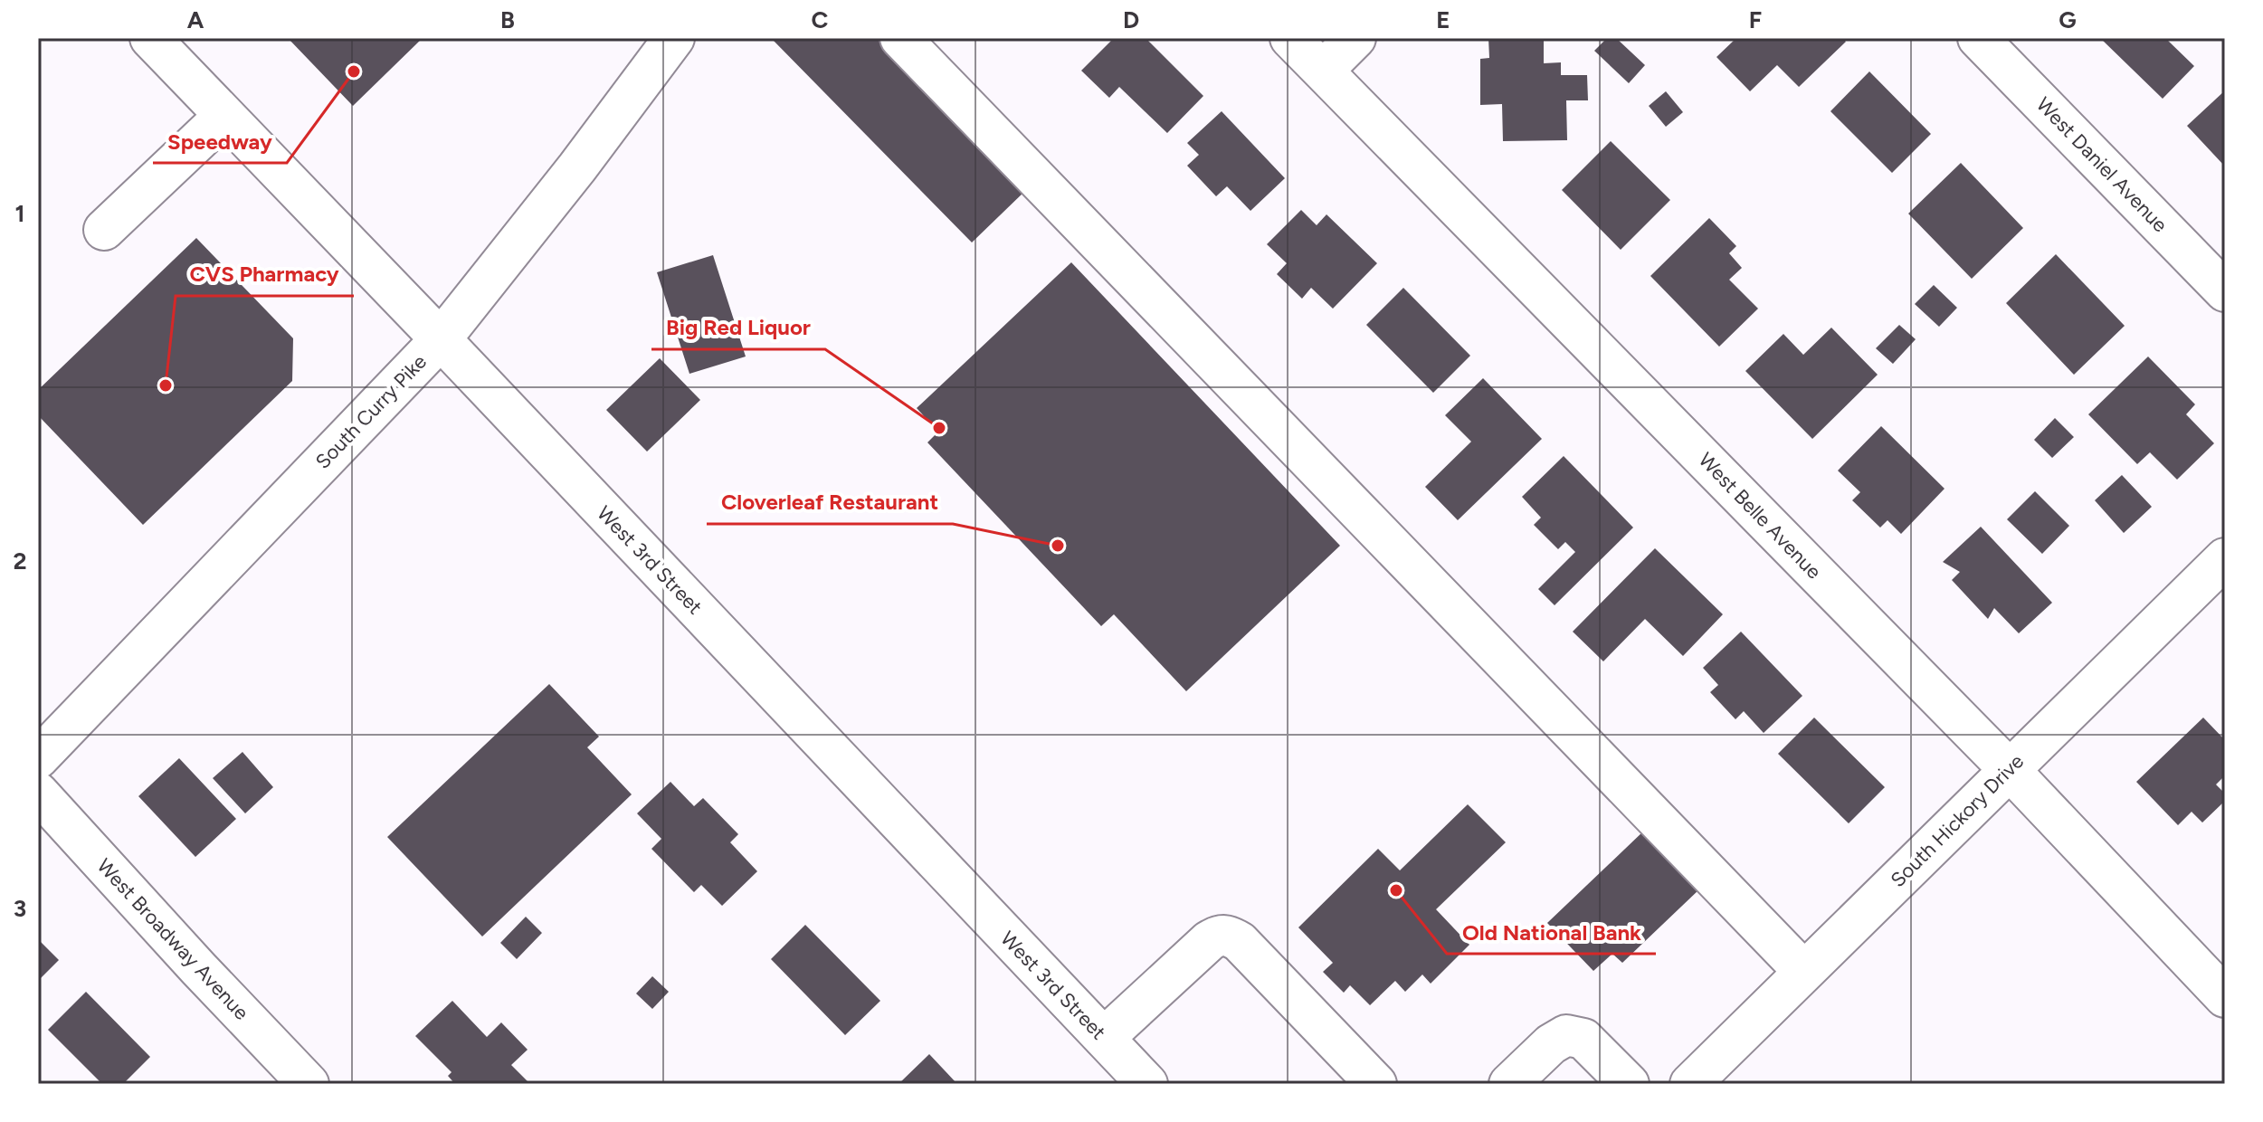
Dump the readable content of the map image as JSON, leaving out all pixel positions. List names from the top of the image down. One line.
{"streets":{"street":["West Daniel Avenue","South Curry Pike","West Belle Avenue","West 3rd Street","South Hickory Drive","West Broadway Avenue"]},"crossings":[["South Curry Pike","West 3rd Street"],["West Belle Avenue","South Hickory Drive"]],"places":["Speedway","CVS Pharmacy","Big Red Liquor","Cloverleaf Restaurant","Old National Bank"],"grid":{"columns":["A","B","C","D","E","F","G"],"rows":["1","2","3"]}}
